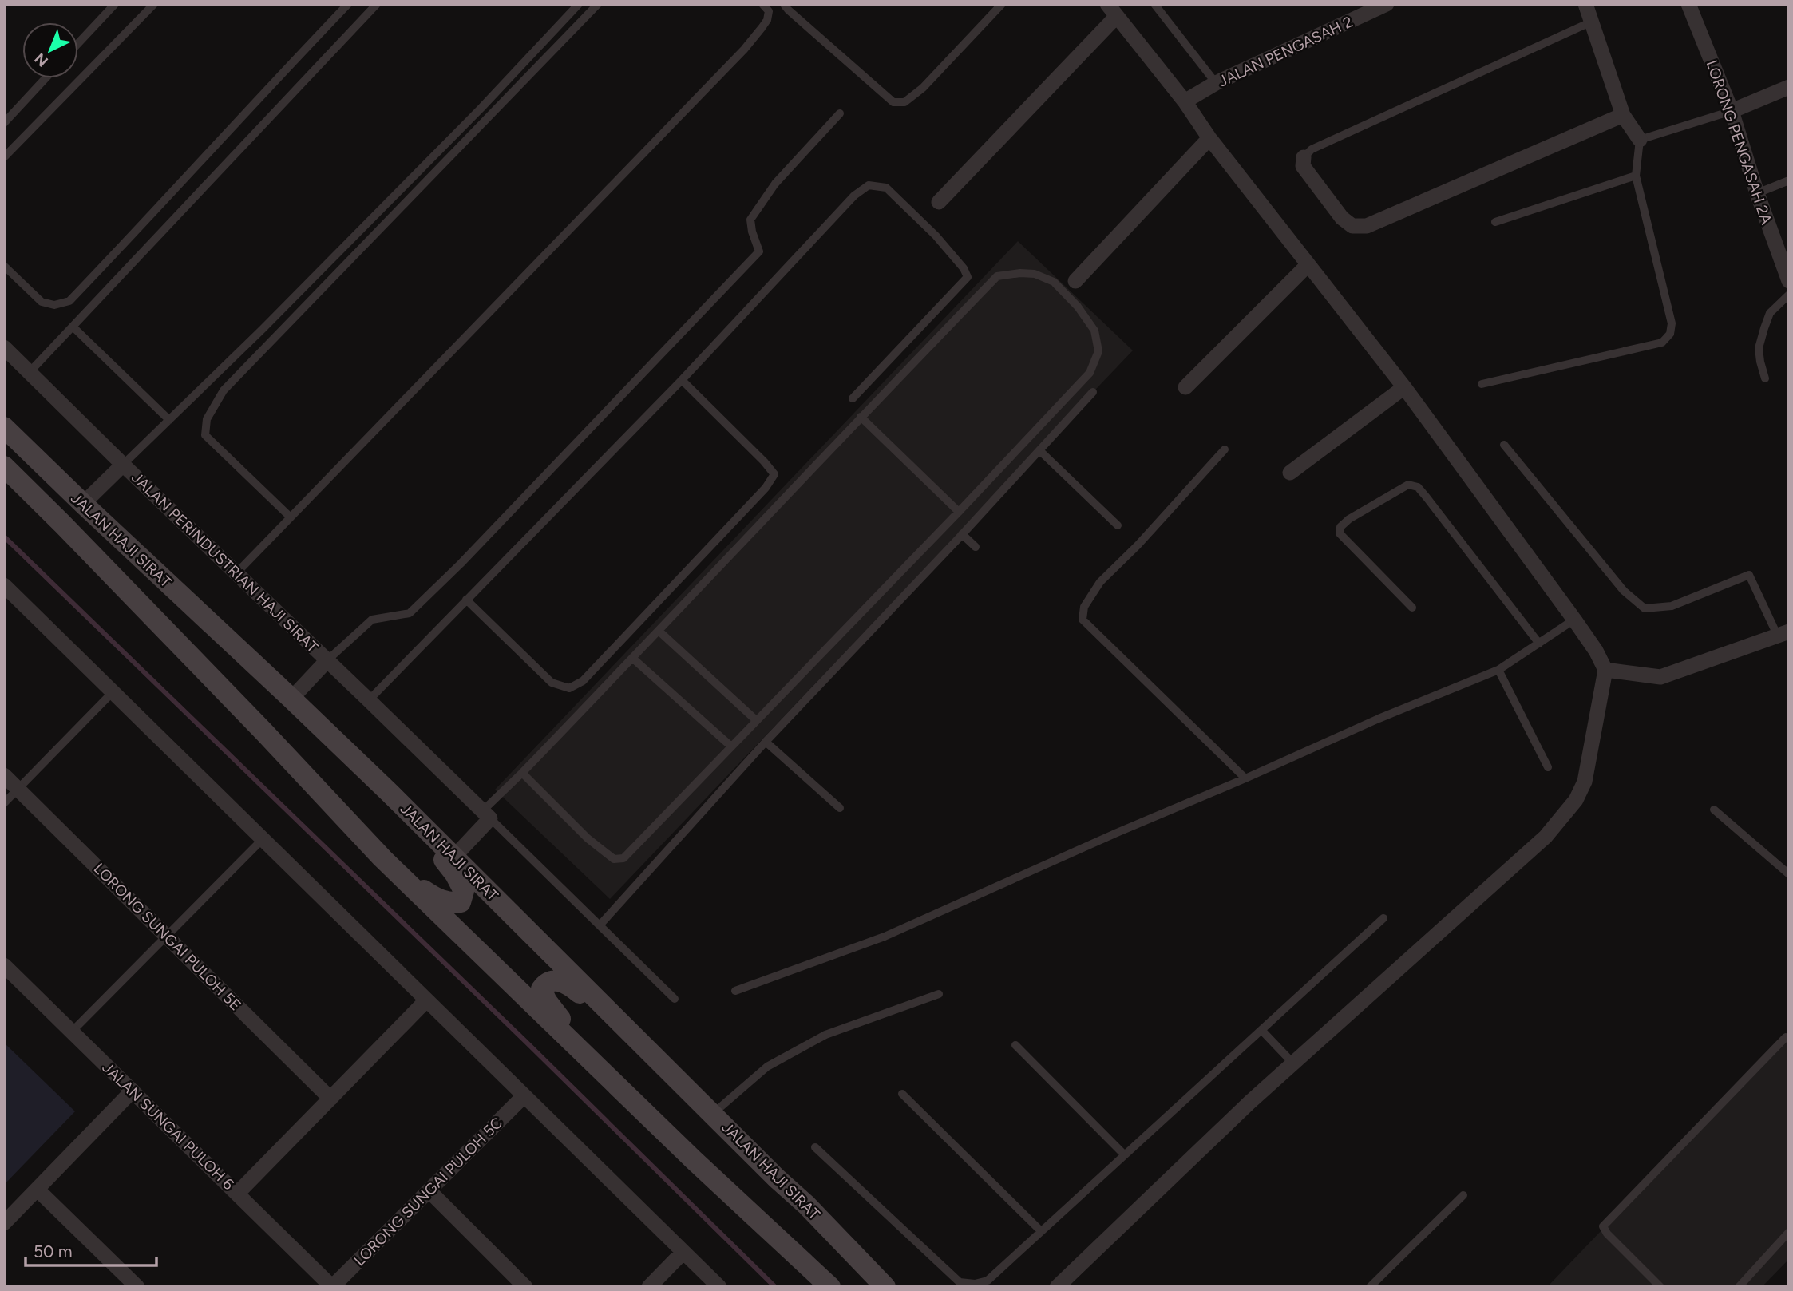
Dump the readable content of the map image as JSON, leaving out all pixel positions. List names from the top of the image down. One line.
{"streets":{"main road":["JALAN HAJI SIRAT"],"street":["JALAN PENGASAH 2","LORONG PENGASAH 2A","JALAN PERINDUSTRIAN HAJI SIRAT","LORONG SUNGAI PULOH 5E","JALAN SUNGAI PULOH 6","LORONG SUNGAI PULOH 5C"]},"crossings":[["JALAN HAJI SIRAT","JALAN PERINDUSTRIAN HAJI SIRAT"],["JALAN SUNGAI PULOH 6","LORONG SUNGAI PULOH 5C"]],"scale_bar":"50 m","north":"bottom left"}
